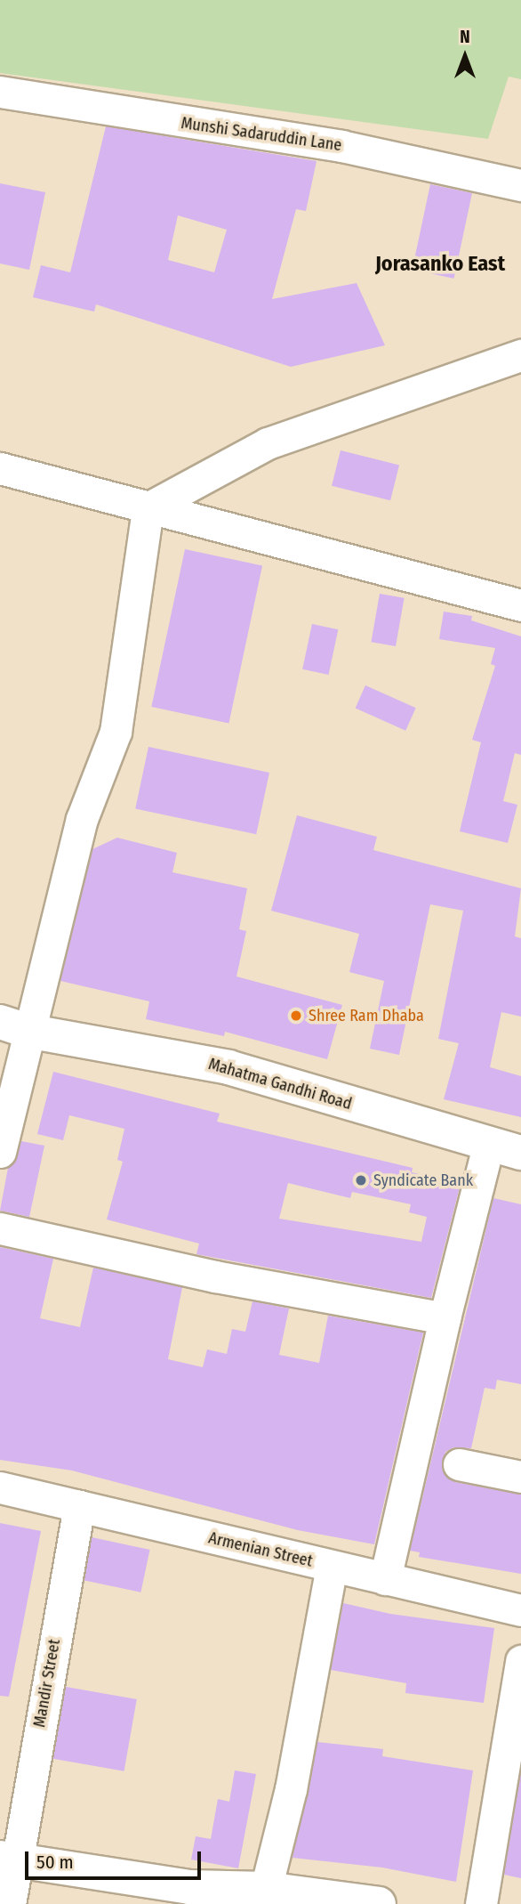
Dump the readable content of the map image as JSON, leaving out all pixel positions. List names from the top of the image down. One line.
{"streets":{"main road":["Mahatma Gandhi Road"],"street":["Munshi Sadaruddin Lane","Armenian Street","Mandir Street"]},"crossings":[["Armenian Street","Mandir Street"]],"districts":["Jorasanko East"],"places":["Shree Ram Dhaba","Syndicate Bank"],"scale_bar":"50 m","north":"top"}
